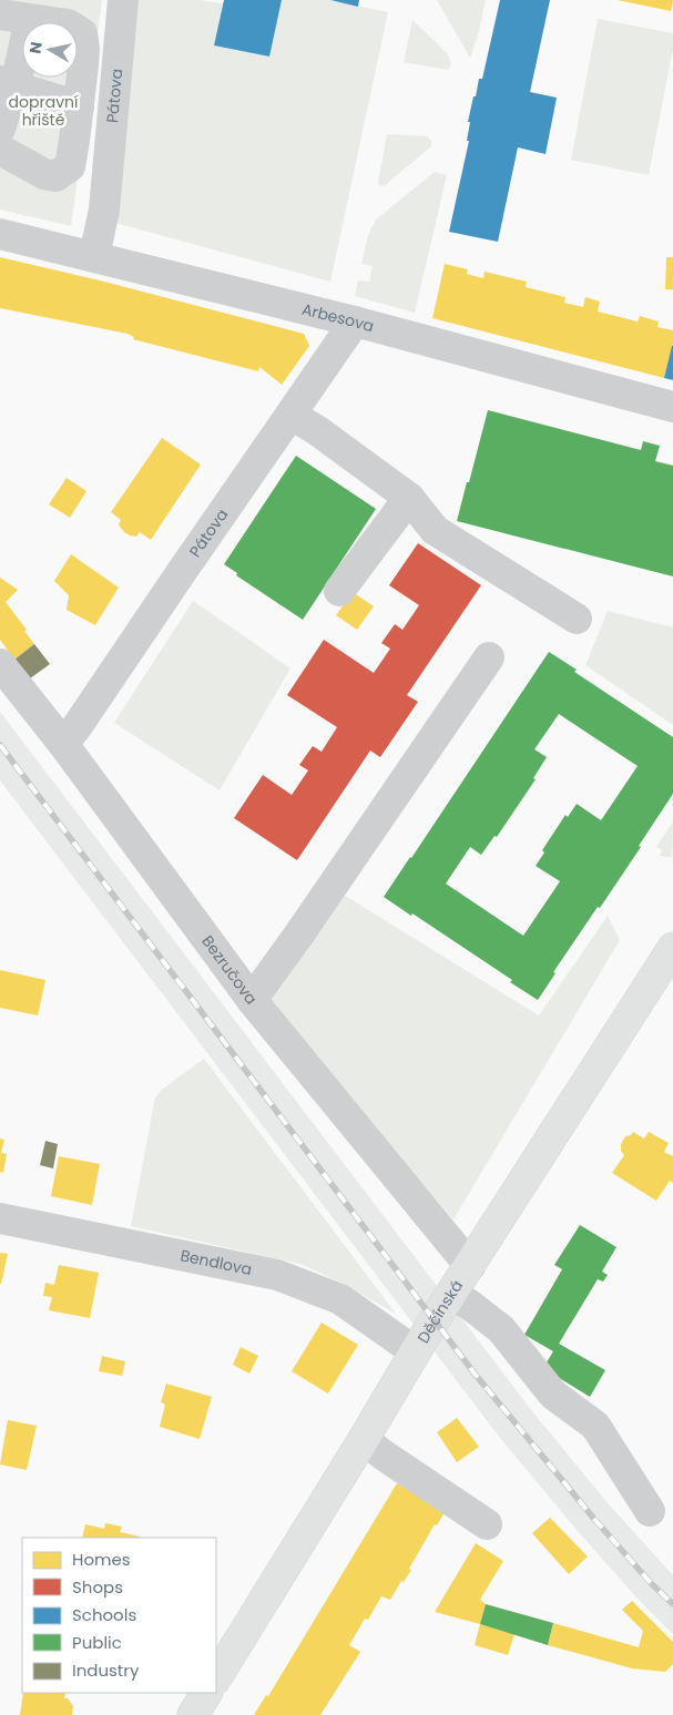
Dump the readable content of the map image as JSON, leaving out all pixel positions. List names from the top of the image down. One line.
{"streets":{"main road":["Děčínská"],"street":["Pátova","Arbesova","Bezručova","Bendlova"]},"crossings":[["Pátova","Arbesova"],["Pátova","Bezručova"],["Bezručova","Děčínská"],["Bendlova","Děčínská"]],"parks":["dopravní hřiště"],"legend":["Homes","Shops","Schools","Public","Industry"],"north":"left"}
